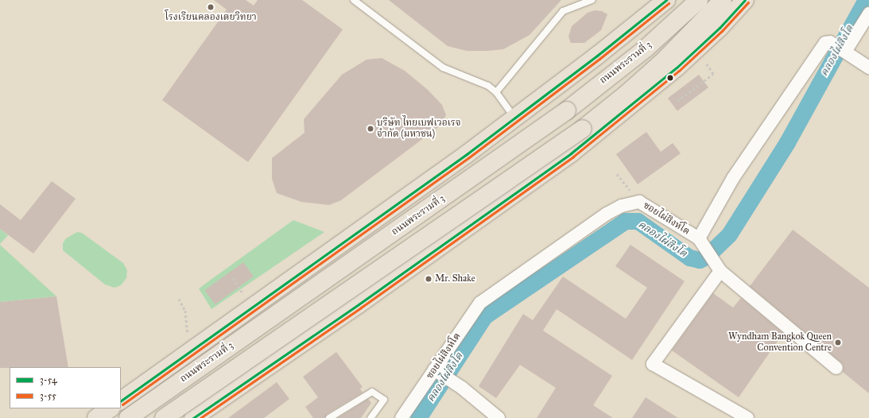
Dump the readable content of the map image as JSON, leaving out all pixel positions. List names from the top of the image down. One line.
{"streets":{"main road":["ถนนพระรามที่ 3"],"street":["ซอยไผ่สิงห์โต"]},"water":["คลองไผ่สิงโต"],"places":["โรงเรียนคลองเตยวิทยา","บริษัท ไทยเบฟเวอเรจ จำกัด (มหาชน)","Mr. Shake","Wyndham Bangkok Queen Convention Centre"],"lines":["transit line 3-54","transit line 3-55"],"legend":["3-54","3-55"]}
